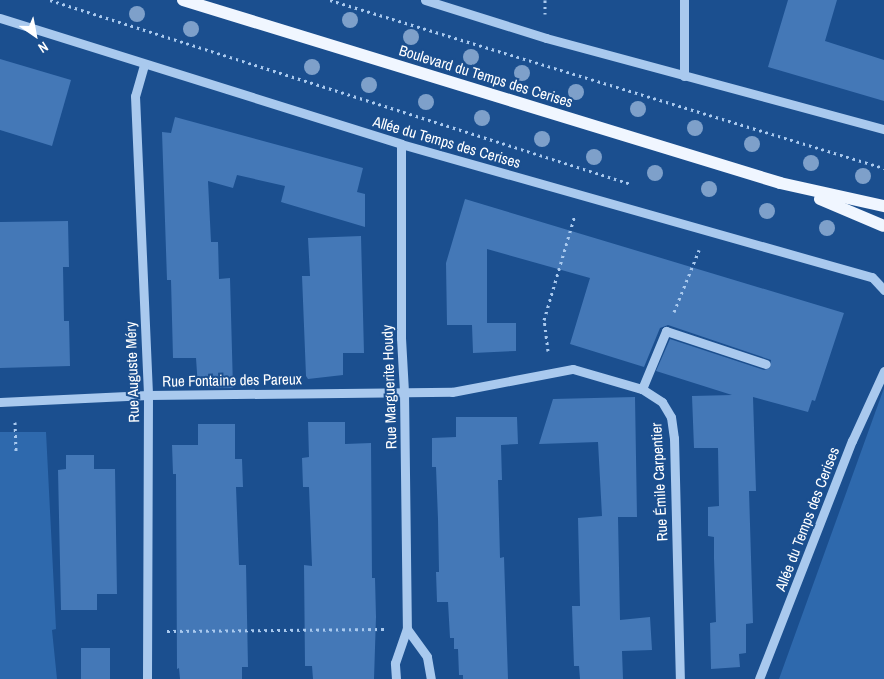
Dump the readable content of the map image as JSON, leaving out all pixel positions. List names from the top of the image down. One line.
{"streets":{"main road":["Boulevard du Temps des Cerises"],"street":["Allée du Temps des Cerises","Rue Auguste Méry","Rue Fontaine des Pareux","Rue Marguerite Houdy","Rue Émile Carpentier"]},"crossings":[["Allée du Temps des Cerises","Rue Auguste Méry"],["Allée du Temps des Cerises","Rue Marguerite Houdy"],["Rue Auguste Méry","Rue Fontaine des Pareux"],["Rue Fontaine des Pareux","Rue Marguerite Houdy"],["Rue Fontaine des Pareux","Rue Émile Carpentier"],["Rue Marguerite Houdy","Rue Émile Carpentier"]],"north":"bottom right"}
